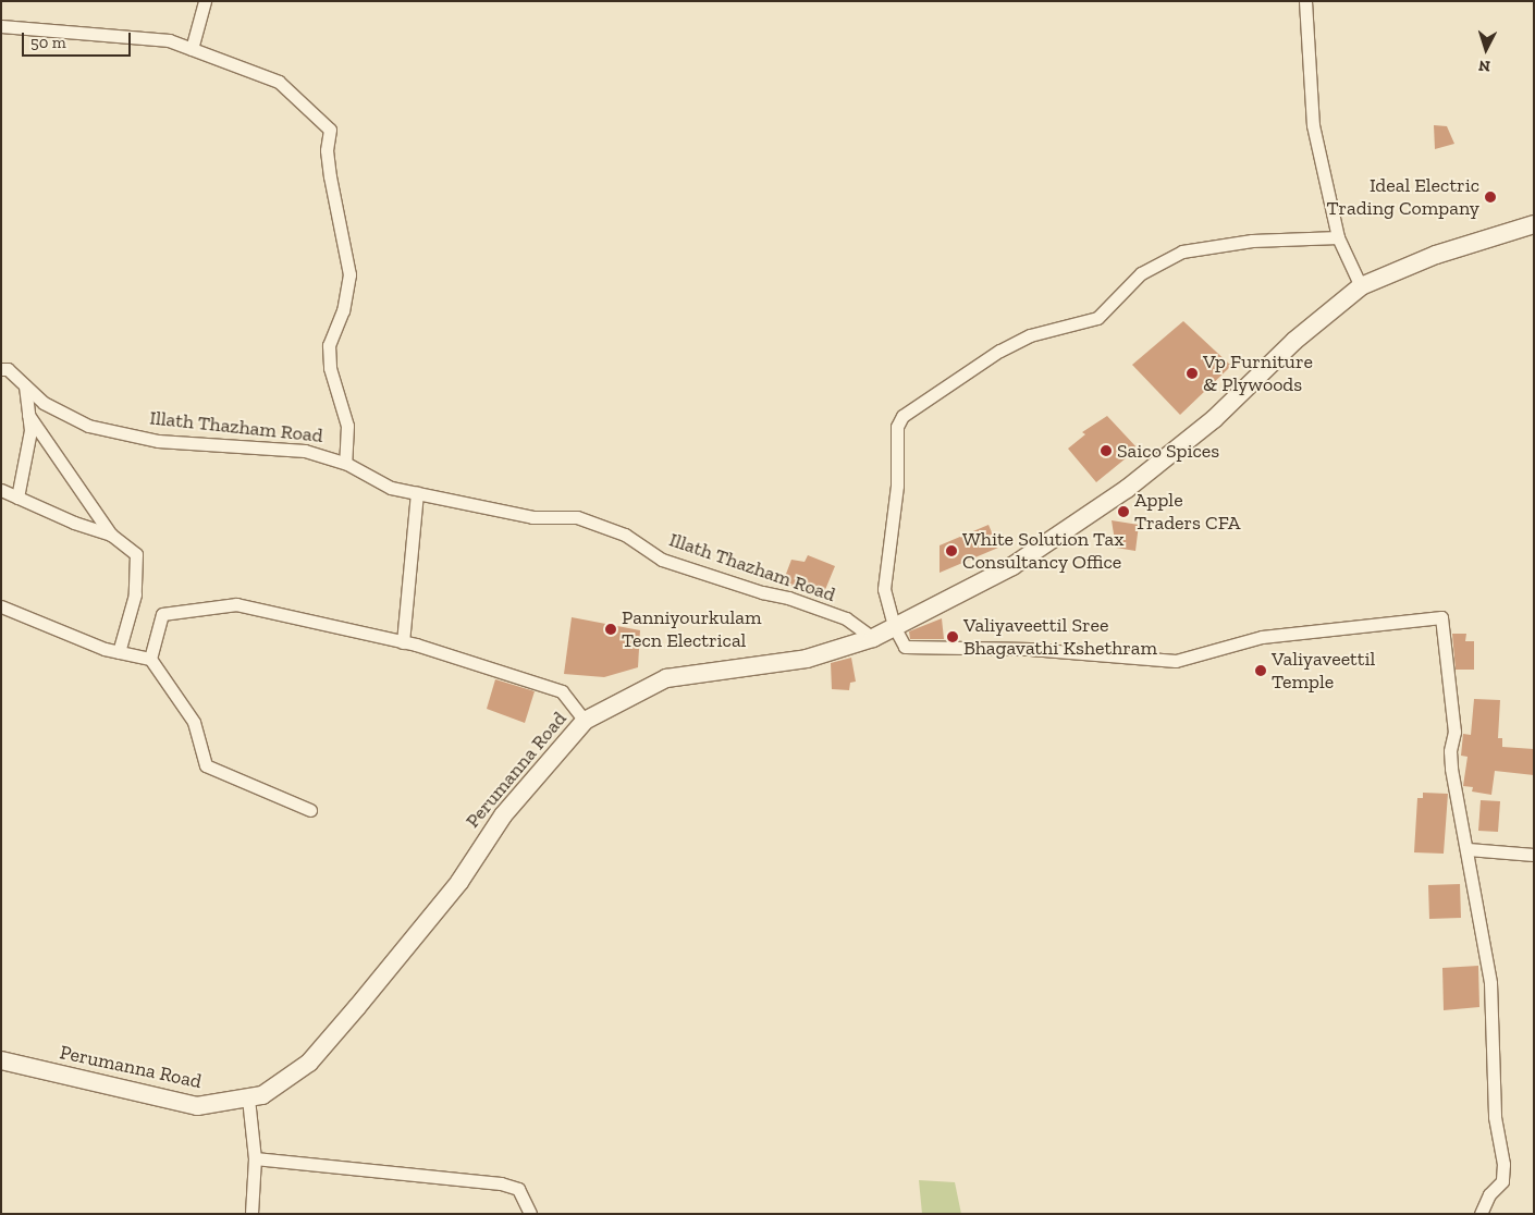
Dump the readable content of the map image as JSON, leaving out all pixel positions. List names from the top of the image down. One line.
{"streets":{"main road":["Perumanna Road"],"street":["Illath Thazham Road"]},"crossings":[["Illath Thazham Road","Perumanna Road"]],"places":["Ideal Electric Trading Company","Vp Furniture & Plywoods","Saico Spices","Apple Traders CFA","White Solution Tax Consultancy Office","Panniyourkulam Tecn Electrical","Valiyaveettil Sree Bhagavathi Kshethram","Valiyaveettil Temple"],"scale_bar":"50 m","north":"bottom"}
